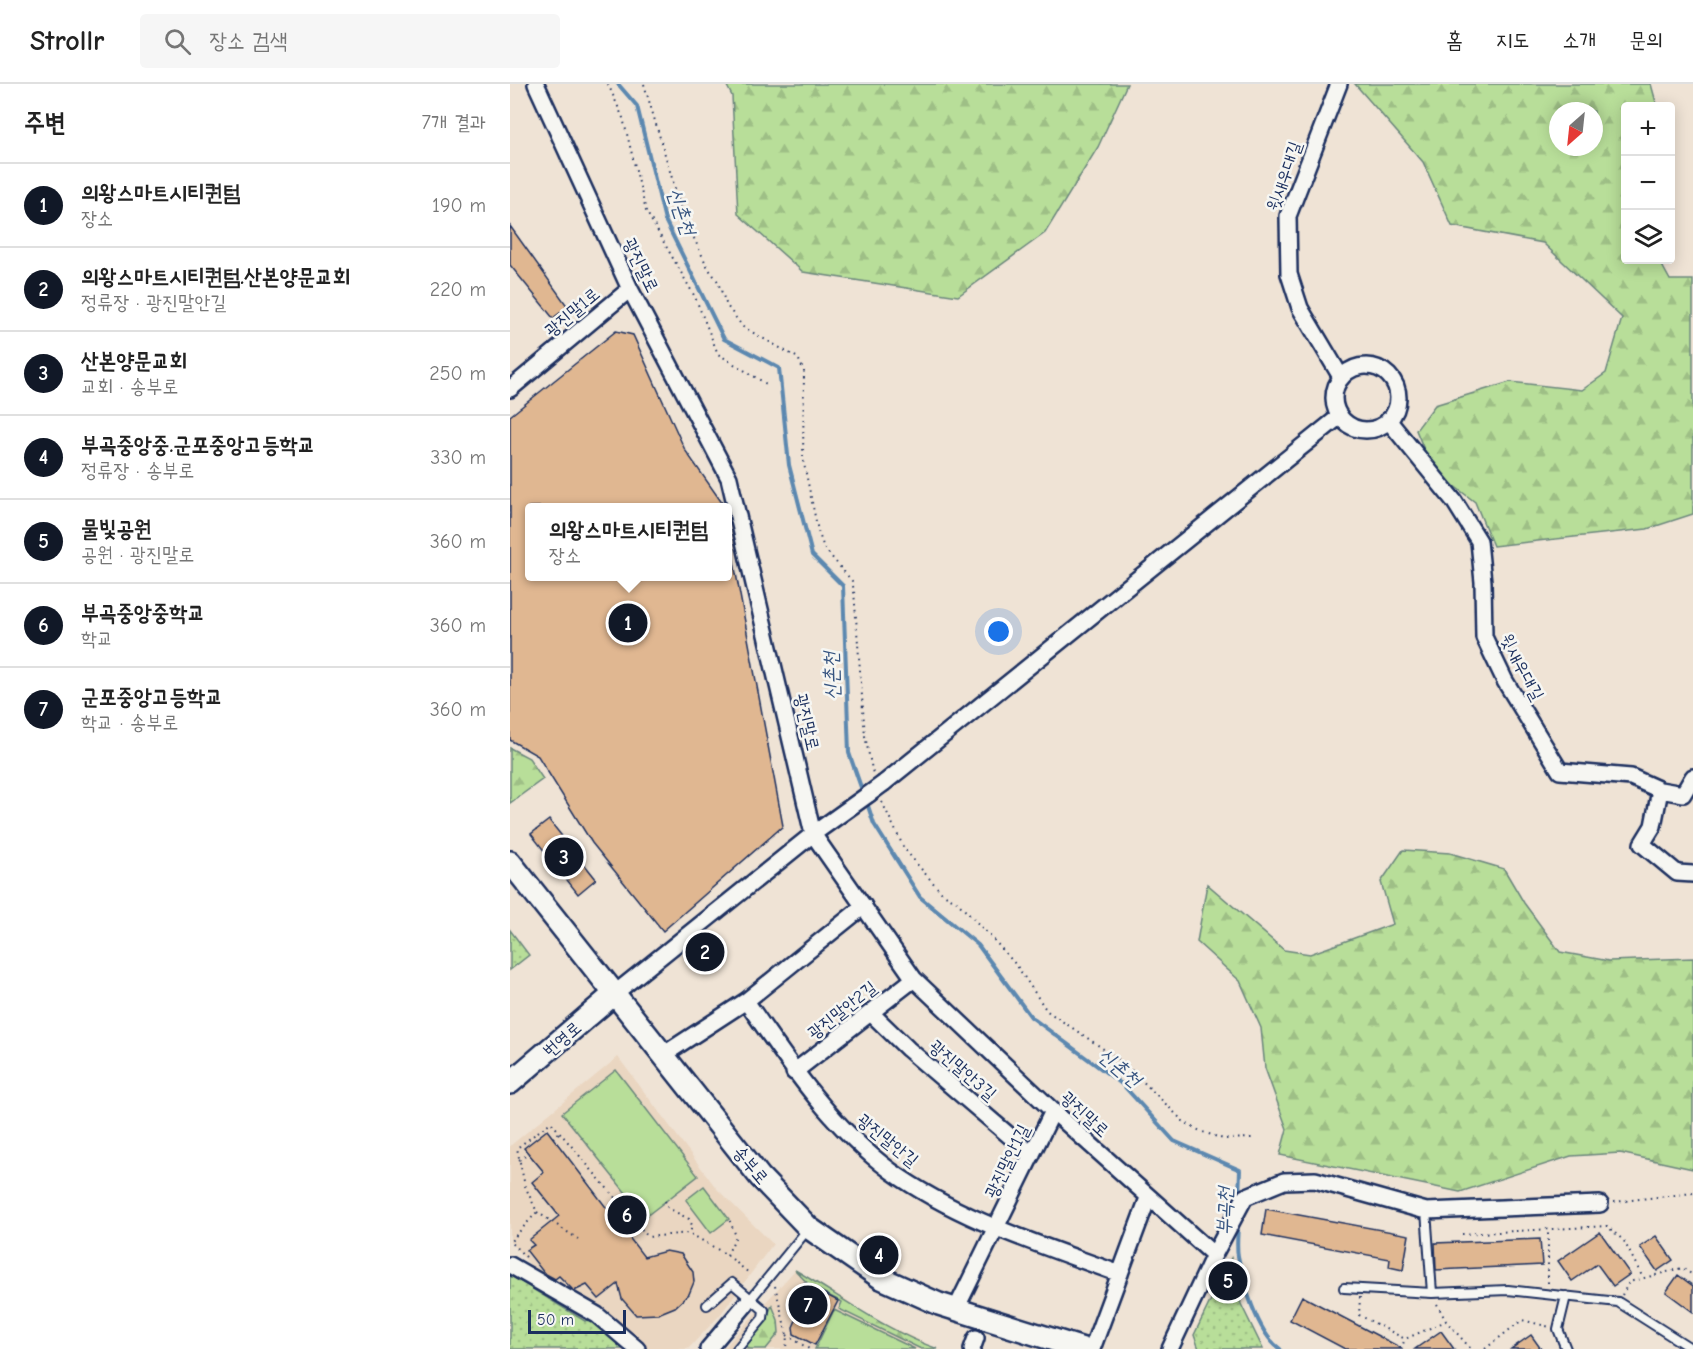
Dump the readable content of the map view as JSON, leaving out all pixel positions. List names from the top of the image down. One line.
{"streets":{"street":["윗새우대길","광진말로","광진말1로","광진말안2길","번영로","광진말안3길","광진말안길","광진말안1길","송부로"]},"crossings":[["광진말로","광진말1로"],["광진말로","광진말안2길"],["광진말로","광진말안1길"],["광진말안2길","광진말안3길"],["광진말안2길","광진말안길"],["번영로","송부로"],["광진말안3길","광진말안1길"],["광진말안길","광진말안1길"],["광진말안1길","송부로"]],"water":["신촌천","부곡천"],"scale_bar":"50 m","north":"bottom left","page":{"header":"Strollr","search":"장소 검색","nav":["홈","지도","소개","문의"],"heading":["주변","7개 결과"],"map_buttons":["+","−"],"list":[{"mark":"1","name":"의왕스마트시티퀀텀","note":"장소","value":"190 m"},{"mark":"2","name":"의왕스마트시티퀀텀.산본양문교회","note":"정류장 · 광진말안길","value":"220 m"},{"mark":"3","name":"산본양문교회","note":"교회 · 송부로","value":"250 m"},{"mark":"4","name":"부곡중앙중.군포중앙고등학교","note":"정류장 · 송부로","value":"330 m"},{"mark":"5","name":"물빛공원","note":"공원 · 광진말로","value":"360 m"},{"mark":"6","name":"부곡중앙중학교","note":"학교","value":"360 m"},{"mark":"7","name":"군포중앙고등학교","note":"학교 · 송부로","value":"360 m"}],"popup":["의왕스마트시티퀀텀","장소"],"pins":["1","3","2","6","4","5","7"],"scale":"50 m"}}
